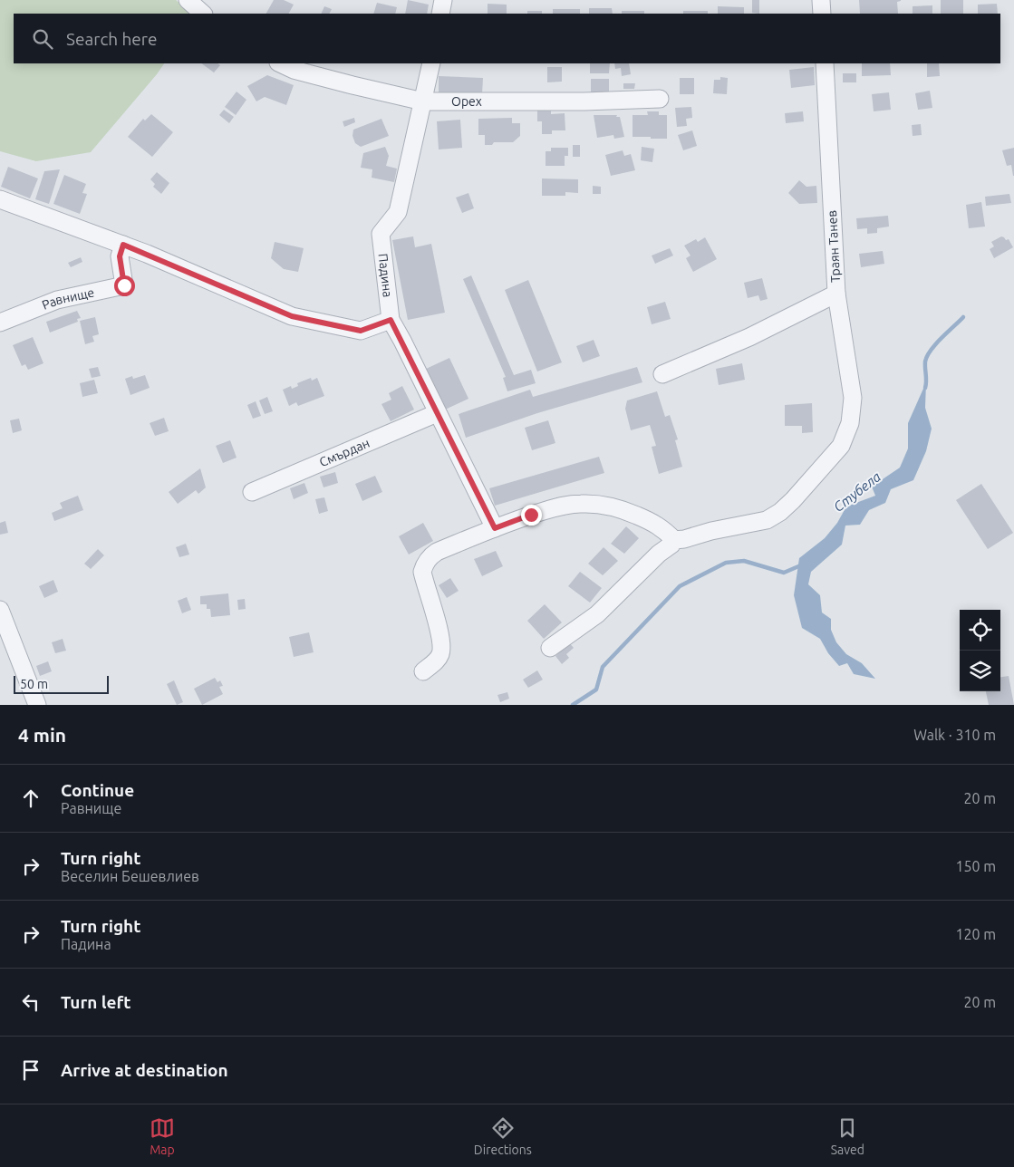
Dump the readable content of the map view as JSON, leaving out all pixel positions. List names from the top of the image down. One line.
{"streets":{"street":["Орех","Траян Танев","Падина","Равнище","Смърдан"]},"crossings":[["Орех","Падина"],["Падина","Смърдан"]],"water":["Стубела"],"scale_bar":"50 m","page":{"search":"Search here","scale":"50 m","heading":["4 min","Walk · 310 m"],"list":[["Continue","Равнище","20 m"],["Turn right","Веселин Бешевлиев","150 m"],["Turn right","Падина","120 m"],["Turn left","20 m"],"Arrive at destination"],"nav":["Map","Directions","Saved"]}}
